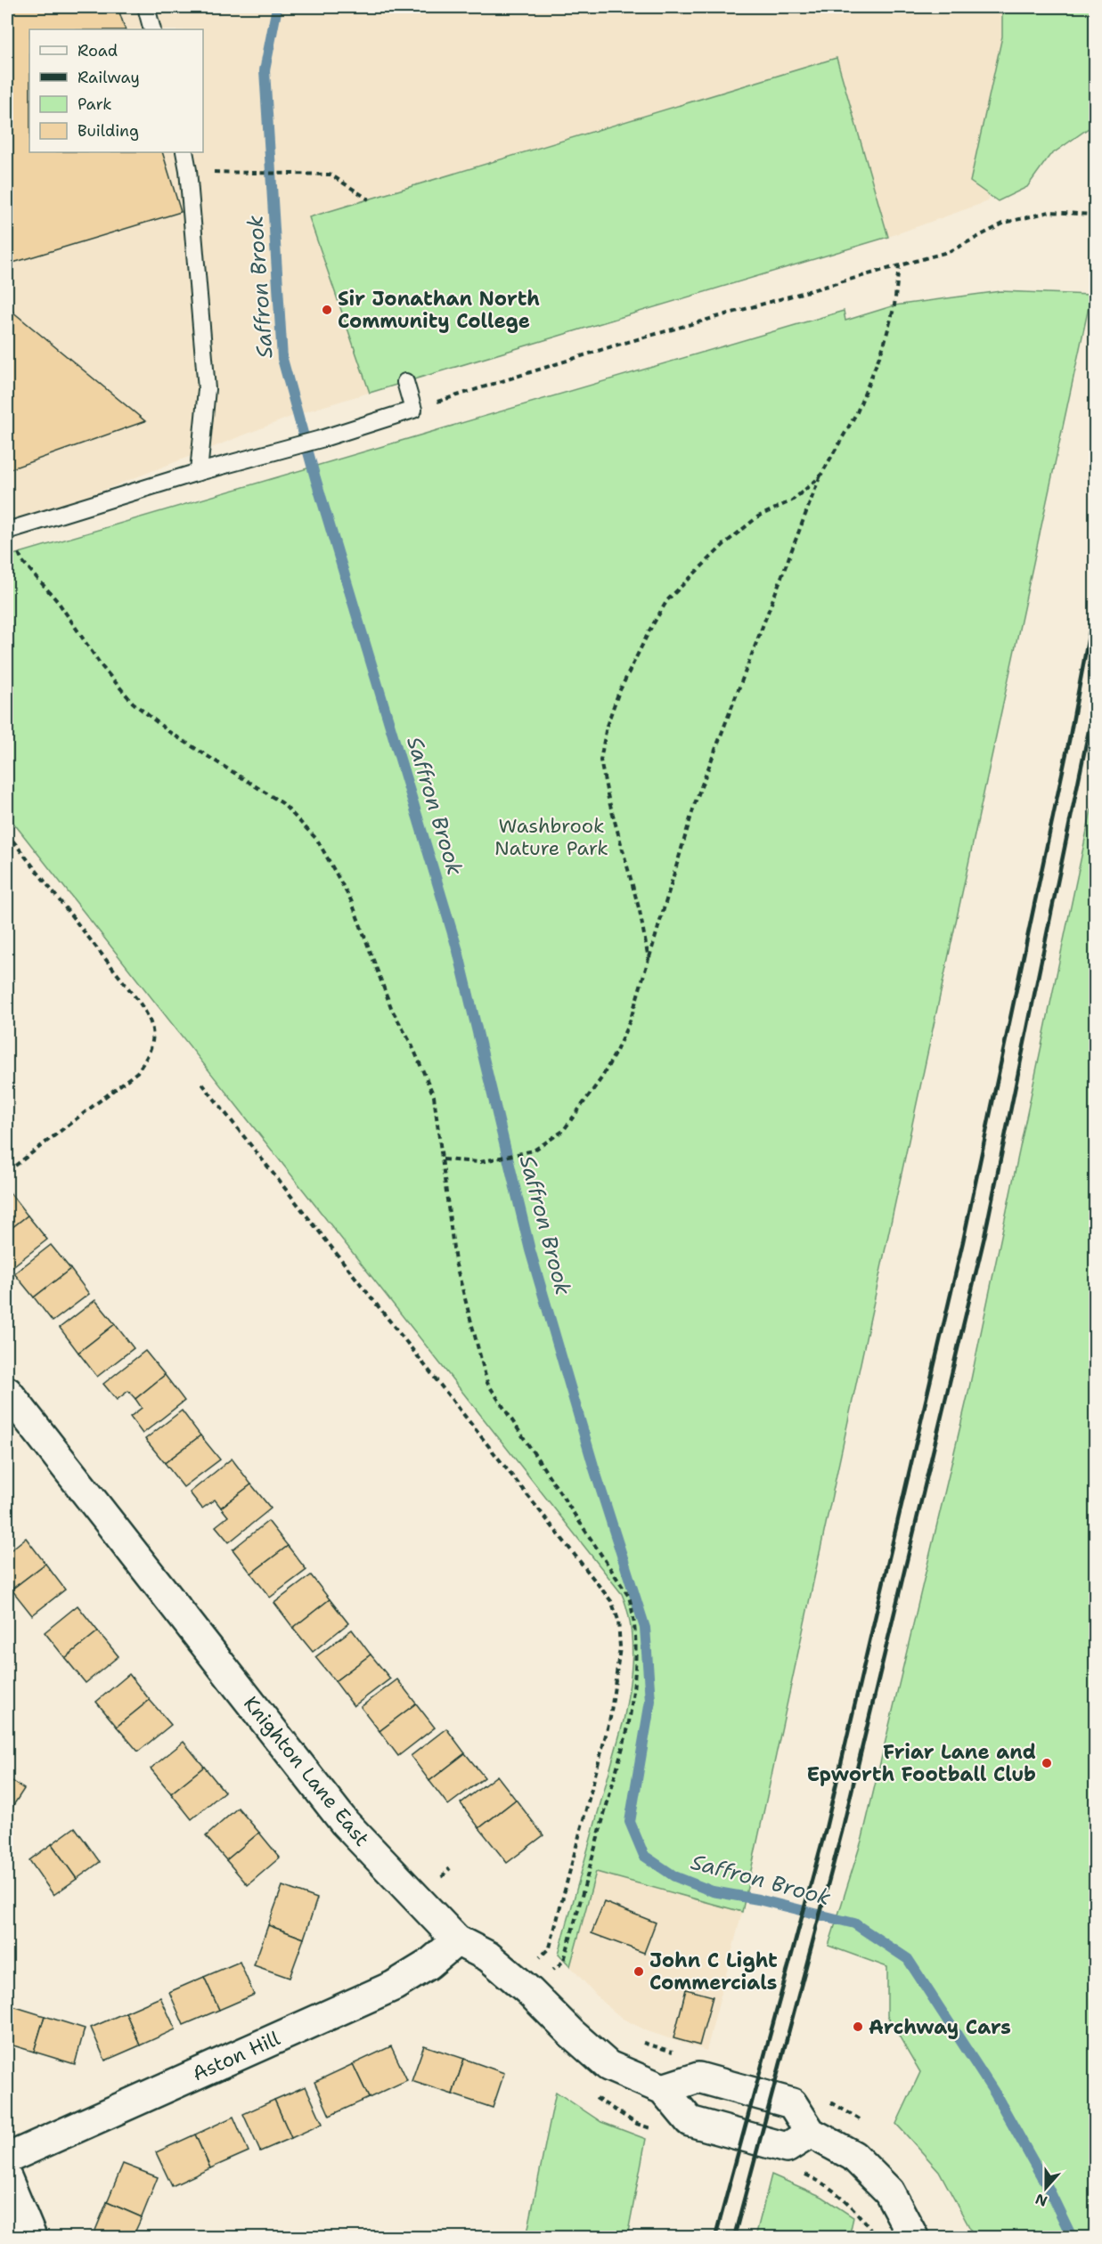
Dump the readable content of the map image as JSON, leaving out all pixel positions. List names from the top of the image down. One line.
{"streets":{"street":["Knighton Lane East","Aston Hill"]},"crossings":[["Knighton Lane East","Aston Hill"]],"water":["Saffron Brook"],"parks":["Washbrook Nature Park"],"places":["Sir Jonathan North Community College","Friar Lane and Epworth Football Club","John C Light Commercials","Archway Cars"],"legend":["Road","Railway","Park","Building"],"north":"bottom"}
